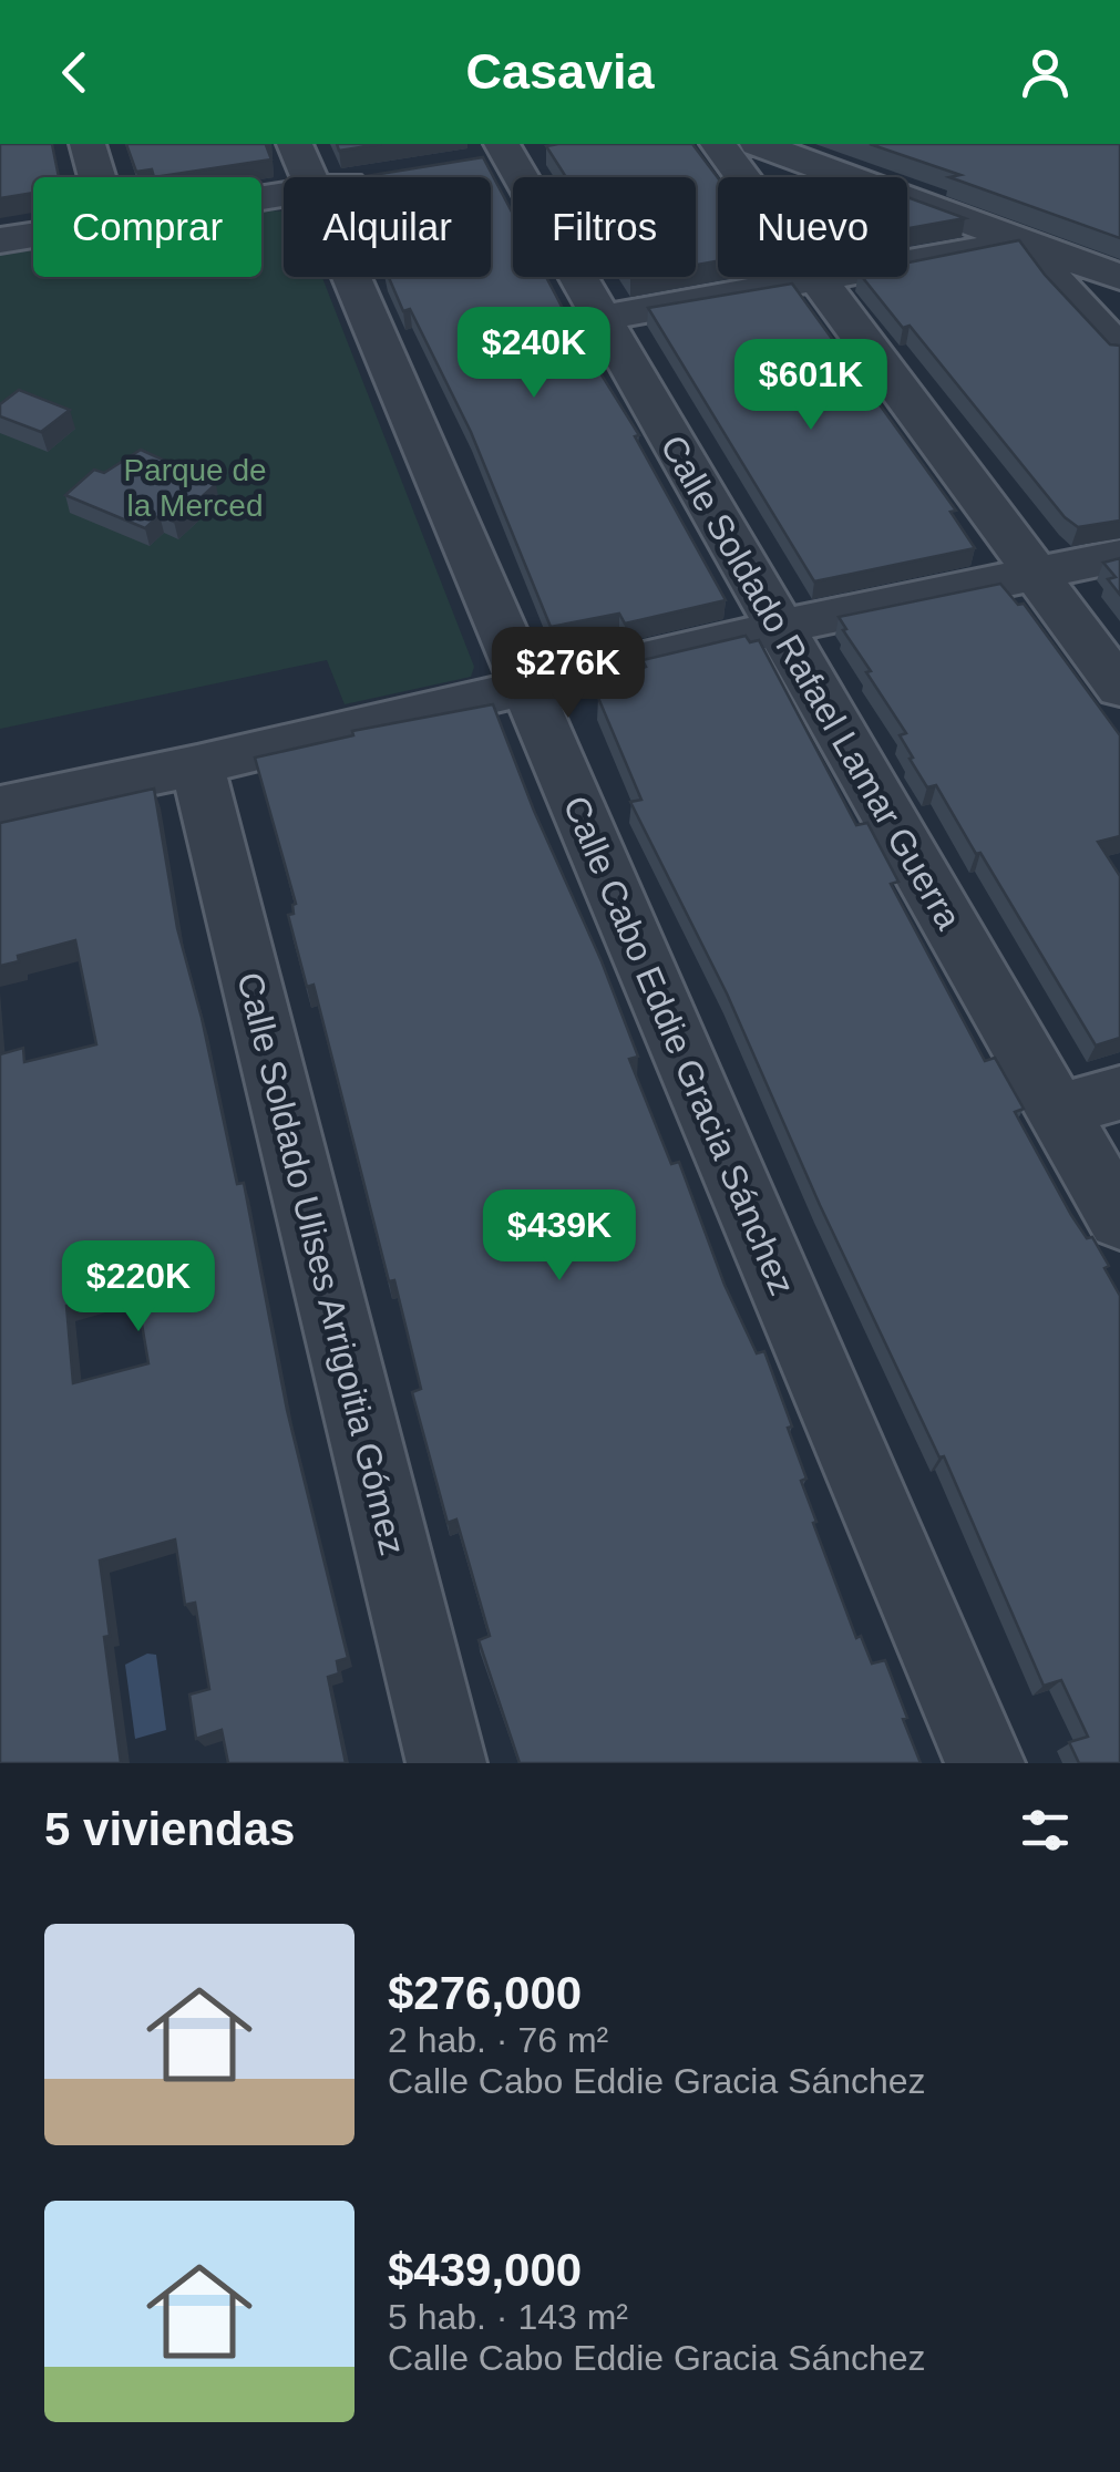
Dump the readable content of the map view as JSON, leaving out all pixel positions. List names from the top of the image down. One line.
{"streets":{"street":["Calle Soldado Rafael Lamar Guerra","Calle Cabo Eddie Gracia Sánchez","Calle Soldado Ulises Arrigoitia Gómez"]},"parks":["Parque de la Merced"],"page":{"header":"Casavia","chip":["Comprar","Alquilar","Filtros","Nuevo"],"price":["$240K","$601K","$276K","$439K","$220K"],"heading":"5 viviendas","list":[{"name":"$276,000","note":"2 hab. · 76 m² · Calle Cabo Eddie Gracia Sánchez"},{"name":"$439,000","note":"5 hab. · 143 m² · Calle Cabo Eddie Gracia Sánchez"}]}}
